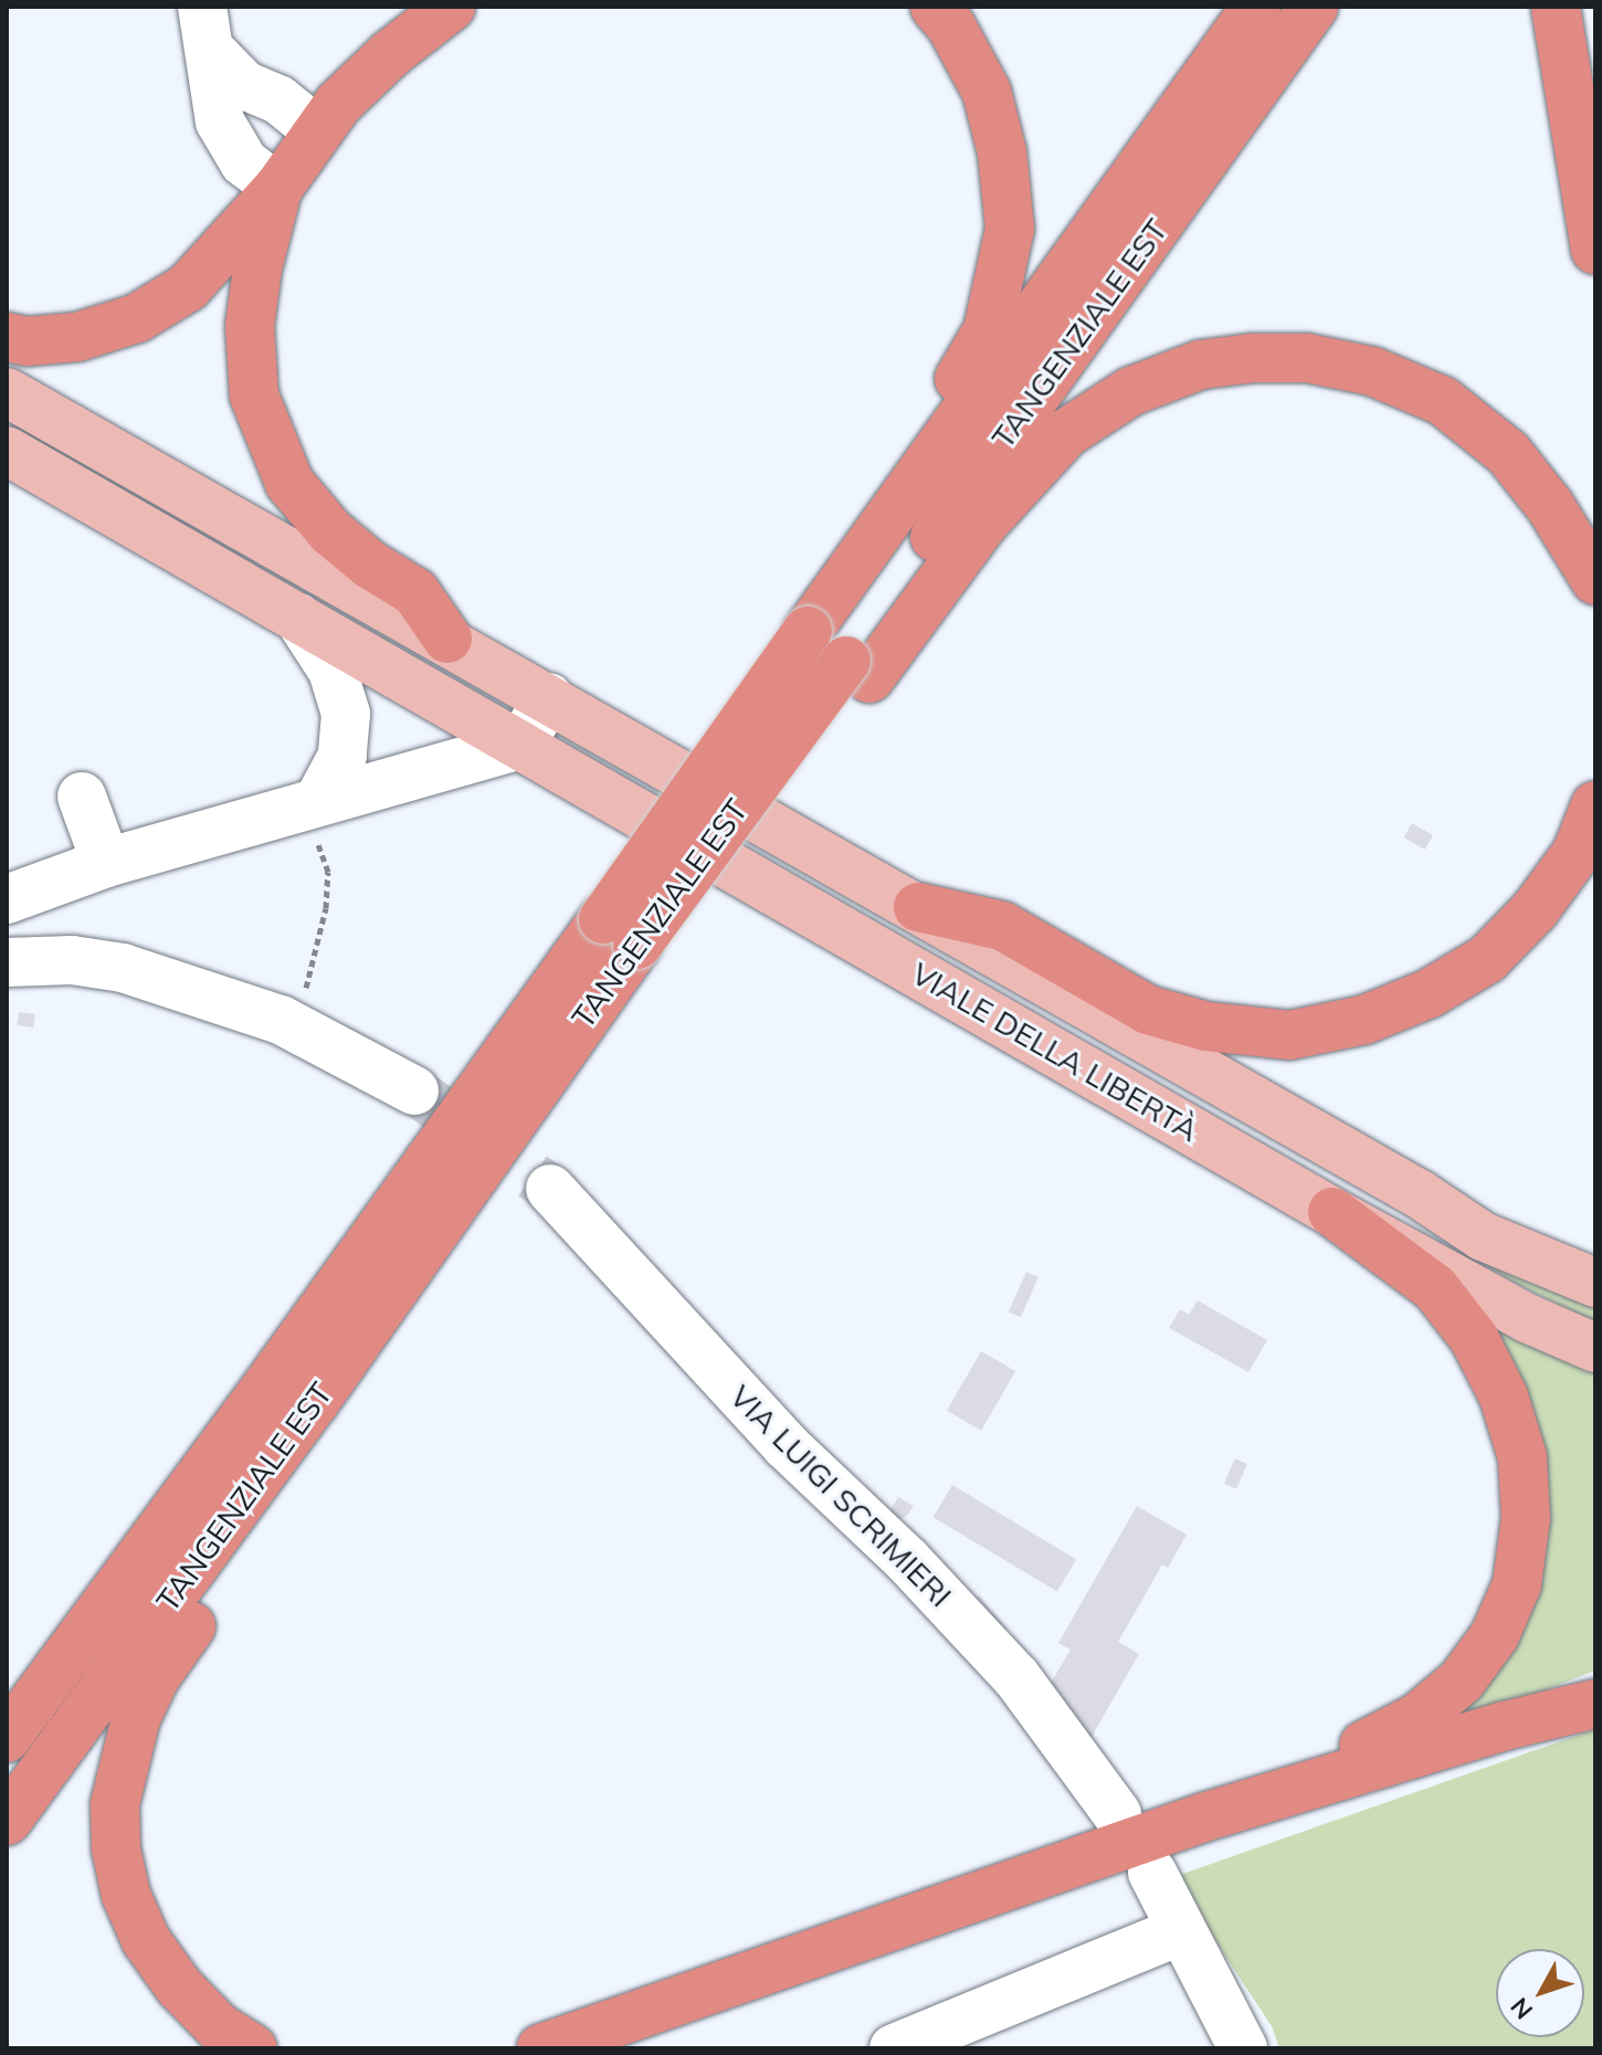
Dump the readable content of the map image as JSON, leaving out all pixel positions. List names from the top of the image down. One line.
{"streets":{"highway":["TANGENZIALE EST"],"main road":["VIALE DELLA LIBERTÀ"],"street":["VIA LUIGI SCRIMIERI"]},"north":"bottom left"}
